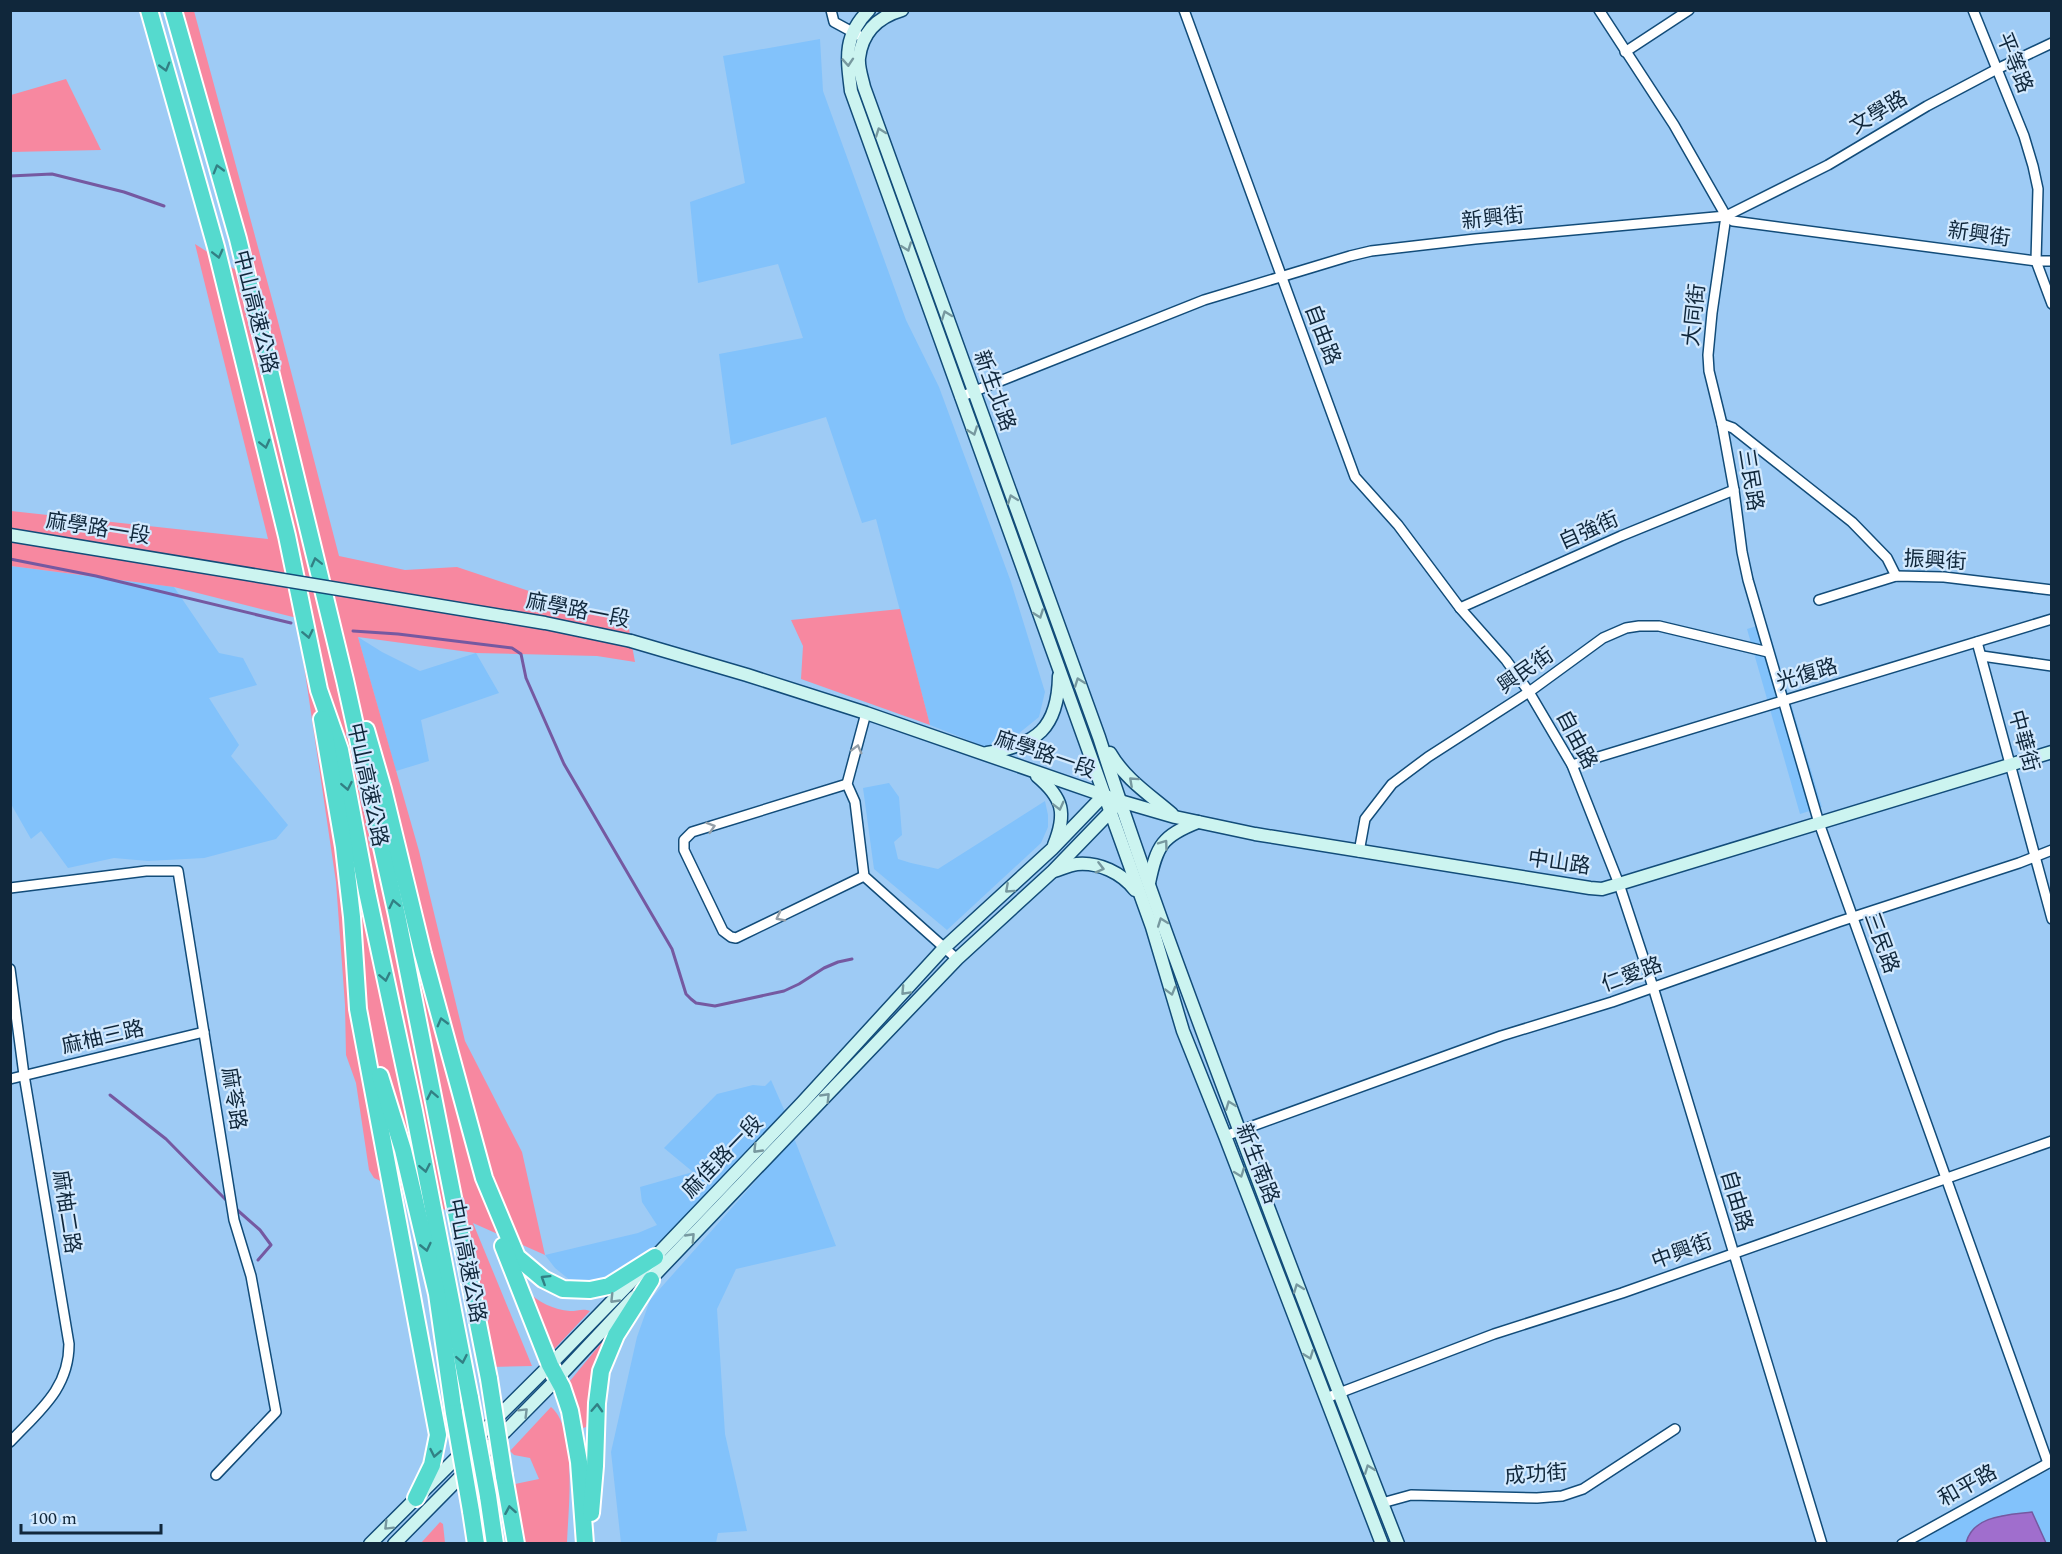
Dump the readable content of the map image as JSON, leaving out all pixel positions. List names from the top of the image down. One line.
{"streets":{"highway":["中山高速公路"],"main road":["新生北路","麻學路一段","中山路","麻佳路一段","新生南路"],"street":["平等路","文學路","新興街","大同街","自由路","三民路","自強街","振興街","興民街","光復路","中華街","仁愛路","麻柚三路","麻苓路","麻柚二路","中興街","成功街","和平路"]},"crossings":[["平等路","文學路"],["平等路","新興街"],["文學路","新興街"],["文學路","大同街"],["新興街","大同街"],["新興街","自由路"],["新興街","新生北路"],["大同街","三民路"],["自由路","自強街"],["自由路","興民街"],["自由路","光復路"],["自由路","中山路"],["自由路","仁愛路"],["自由路","中興街"],["新生北路","麻學路一段"],["新生北路","中山路"],["新生北路","麻佳路一段"],["新生北路","新生南路"],["三民路","自強街"],["三民路","興民街"],["三民路","光復路"],["三民路","中山路"],["三民路","仁愛路"],["三民路","中興街"],["三民路","和平路"],["麻學路一段","中山路"],["麻學路一段","麻佳路一段"],["麻學路一段","新生南路"],["興民街","中山路"],["光復路","中華街"],["中華街","中山路"],["中華街","仁愛路"],["中山路","麻佳路一段"],["中山路","新生南路"],["仁愛路","新生南路"],["麻柚三路","麻苓路"],["麻柚三路","麻柚二路"],["麻佳路一段","新生南路"],["新生南路","中興街"],["新生南路","成功街"]],"scale_bar":"100 m"}
